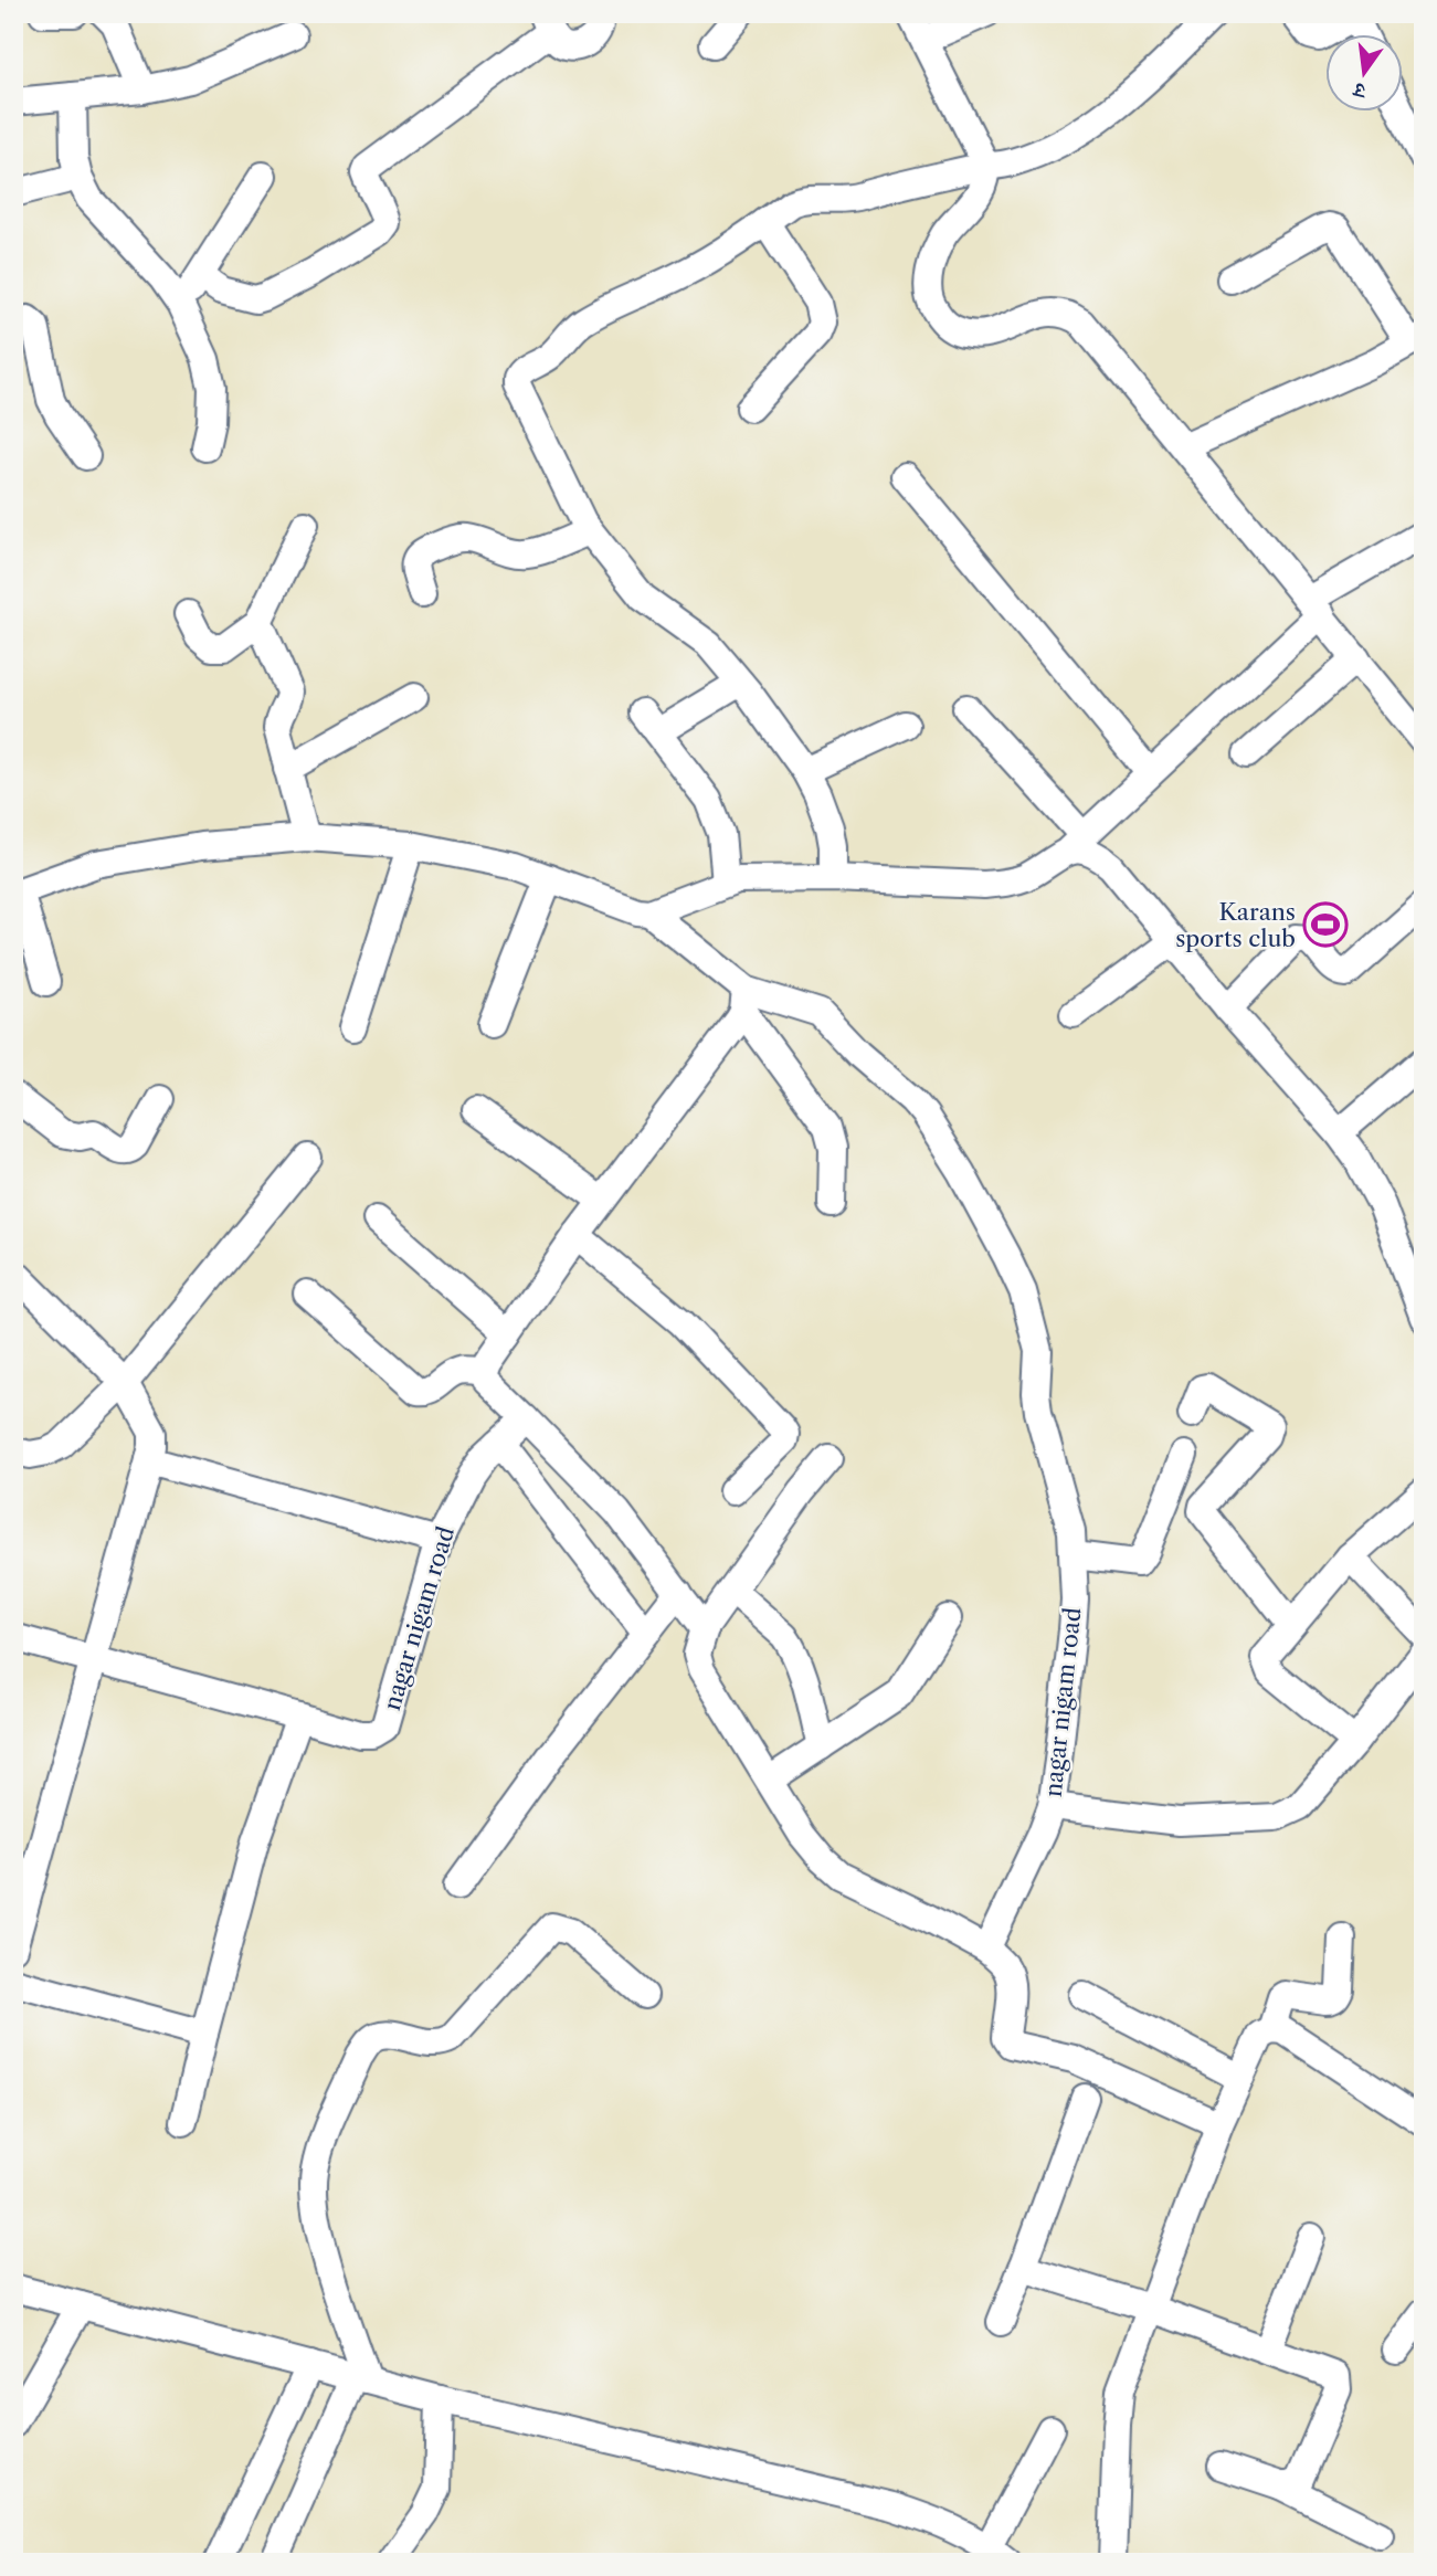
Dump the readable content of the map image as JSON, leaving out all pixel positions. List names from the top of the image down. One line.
{"streets":{"street":["nagar nigam road"]},"places":{"sports":["Karans sports club"]},"north":"bottom"}
